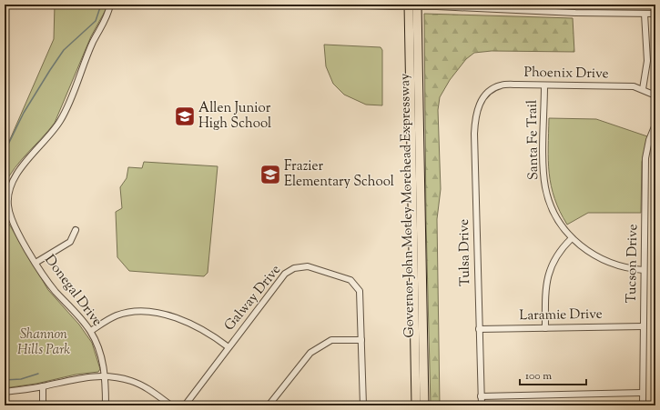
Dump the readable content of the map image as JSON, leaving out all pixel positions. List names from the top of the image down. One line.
{"streets":{"highway":["Governor John Motley Morehead Expressway"],"street":["Phoenix Drive","Santa Fe Trail","Tulsa Drive","Tucson Drive","Donegal Drive","Galway Drive","Laramie Drive"]},"crossings":[["Phoenix Drive","Santa Fe Trail"],["Phoenix Drive","Tulsa Drive"],["Santa Fe Trail","Tucson Drive"],["Tulsa Drive","Laramie Drive"],["Tucson Drive","Laramie Drive"]],"parks":["Shannon Hills Park"],"places":{"school or university":["Allen Junior High School","Frazier Elementary School"]},"scale_bar":"100 m"}
